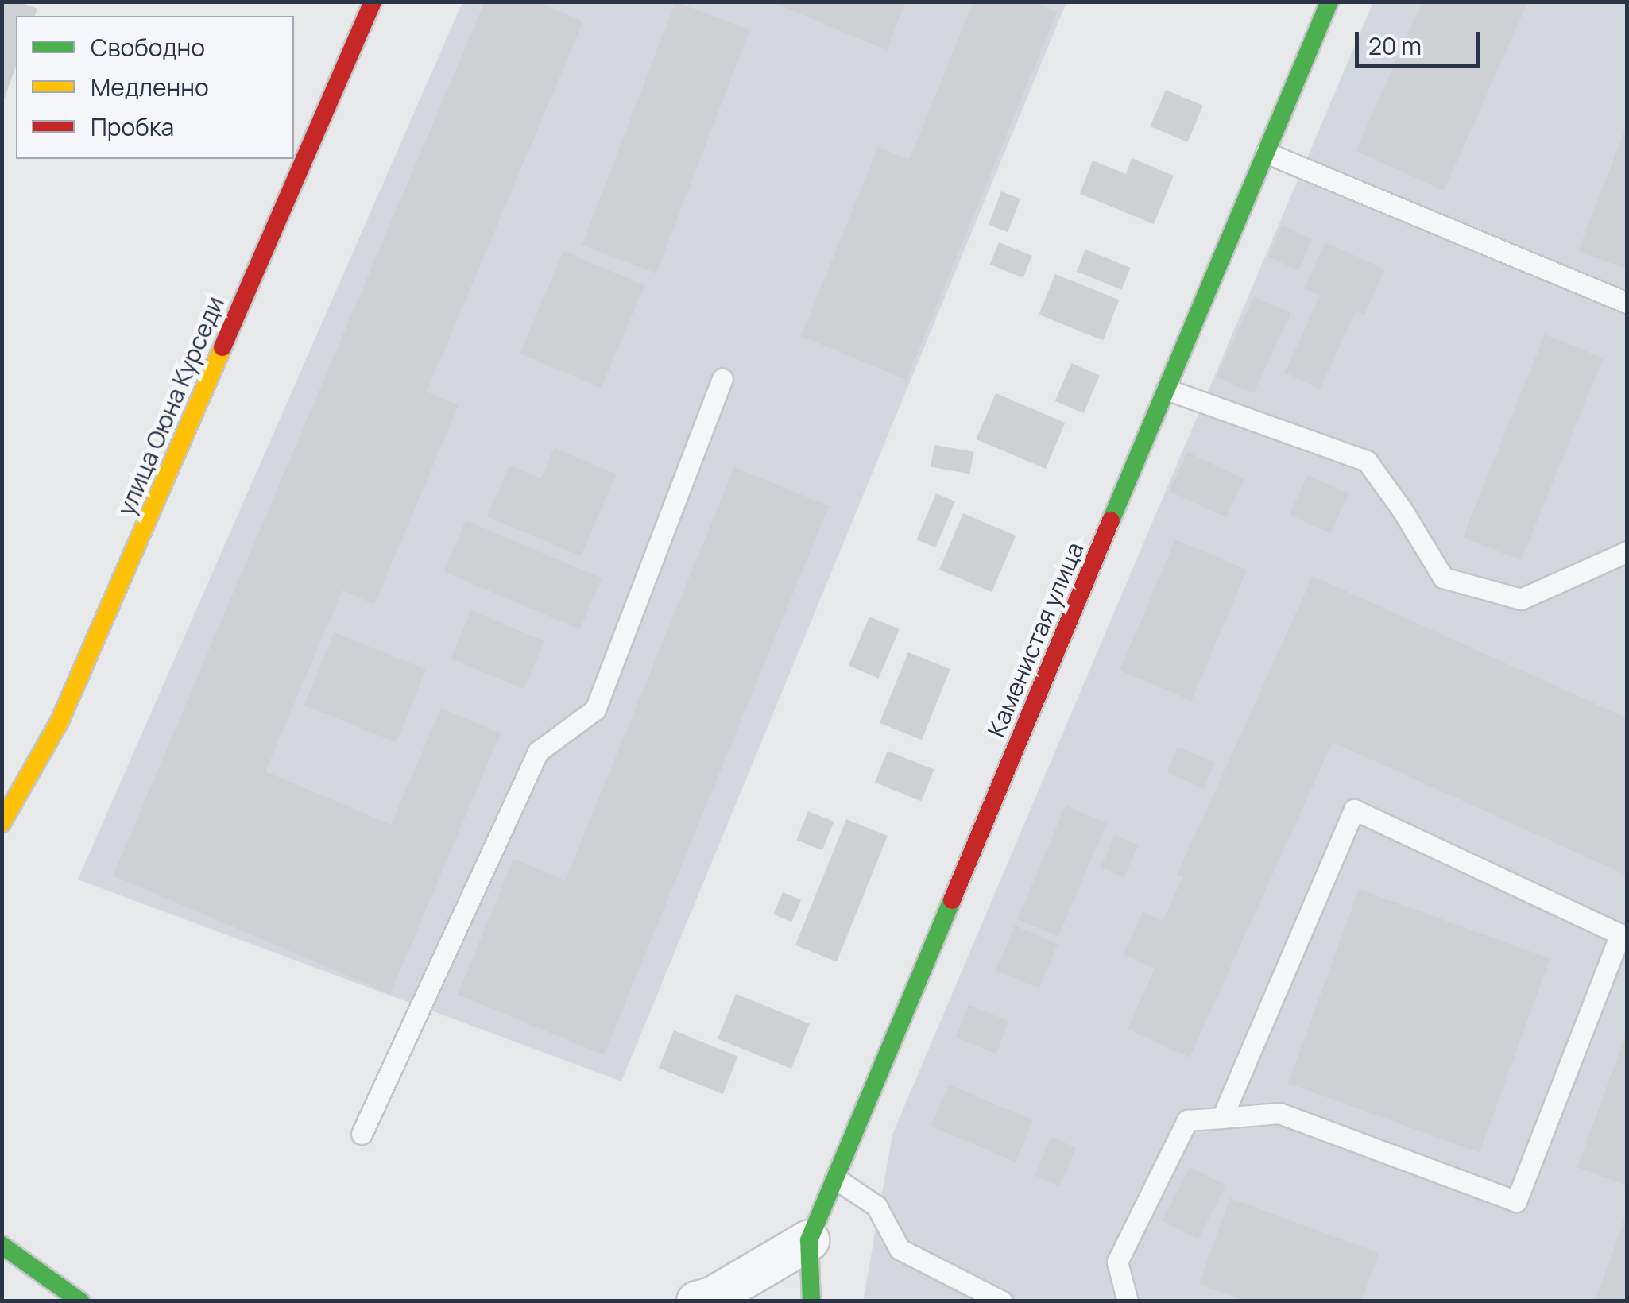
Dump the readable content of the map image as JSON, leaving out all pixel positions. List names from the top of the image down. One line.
{"streets":{"street":["улица Оюна Курседи","Каменистая улица"]},"legend":["Свободно","Медленно","Пробка"],"scale_bar":"20 m"}
